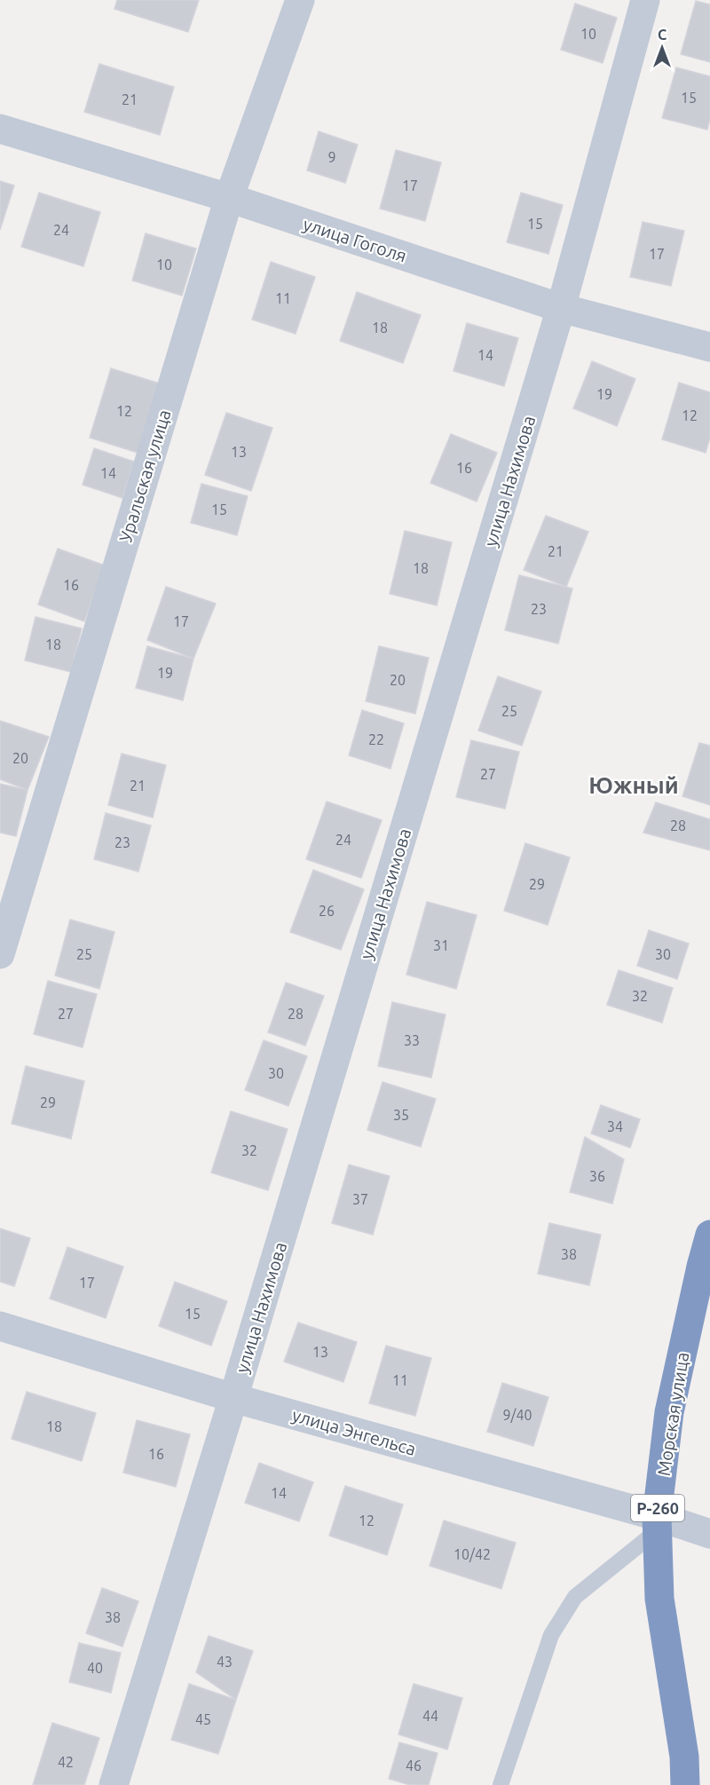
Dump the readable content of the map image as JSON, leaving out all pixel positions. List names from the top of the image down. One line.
{"streets":{"highway":["Морская улица","Р-260"],"street":["улица Гоголя","Уральская улица","улица Нахимова","улица Энгельса"]},"crossings":[["улица Гоголя","Уральская улица"],["улица Гоголя","улица Нахимова"],["улица Нахимова","улица Энгельса"],["Морская улица","улица Энгельса"]],"districts":["Южный"],"house_numbers":["10","15","21","9","17","15","24","17","10","11","18","14","19","12","12","13","16","14","15","21","18","16","23","17","18","19","20","25","22","20","27","21","28","24","23","29","26","31","25","30","32","27","28","33","30","29","35","34","32","36","37","38","17","15","13","11","9/40","18","16","14","12","10/42","38","43","40","44","45","42","46"],"north":"top"}
